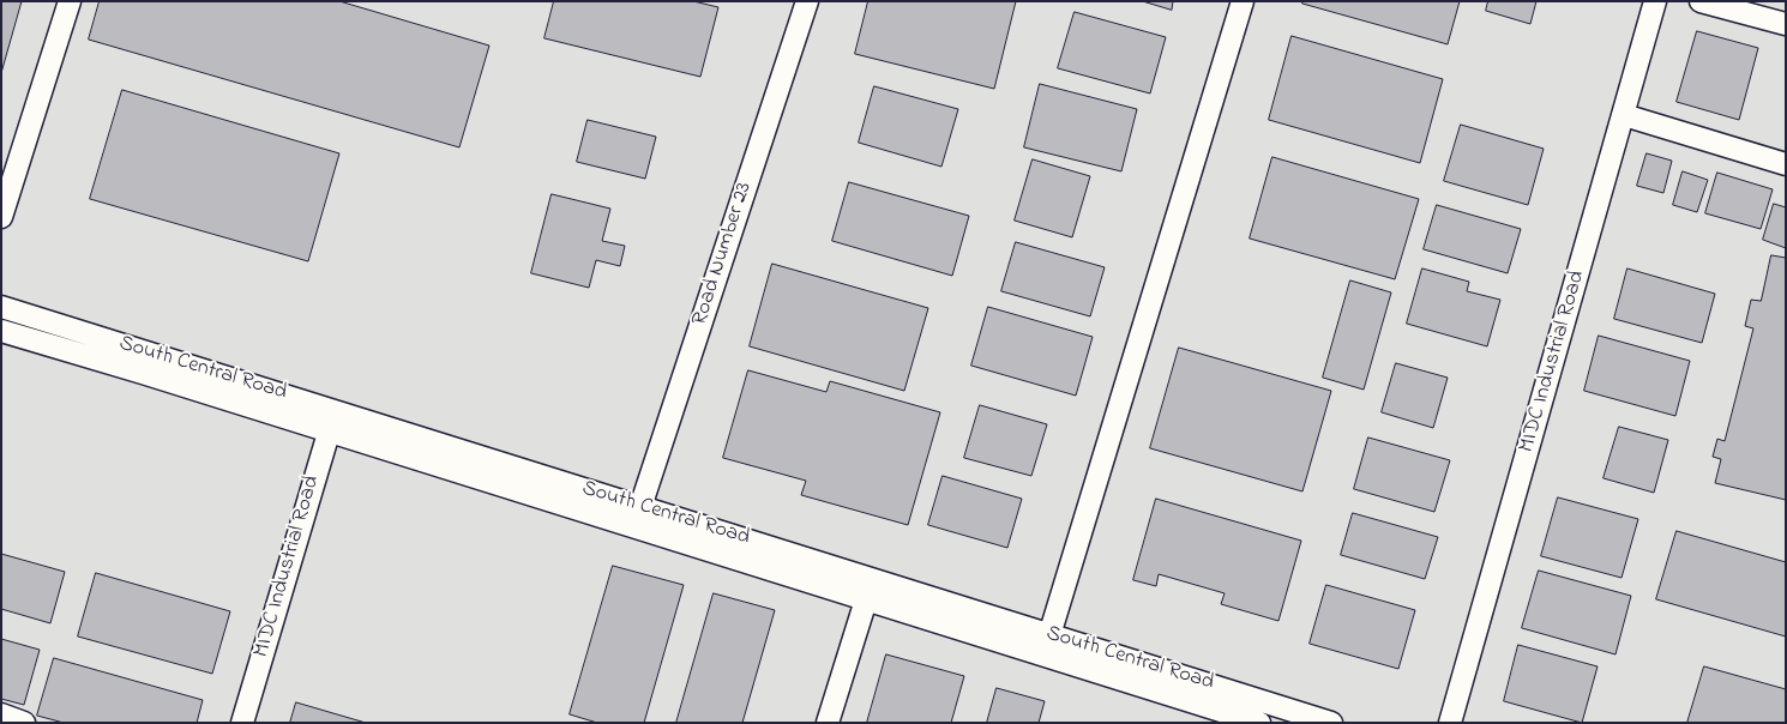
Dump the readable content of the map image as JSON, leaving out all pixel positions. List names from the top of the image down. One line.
{"streets":{"street":["Road Number 23","MIDC Industrial Road","South Central Road"]},"crossings":[["Road Number 23","South Central Road"],["MIDC Industrial Road","South Central Road"]]}
